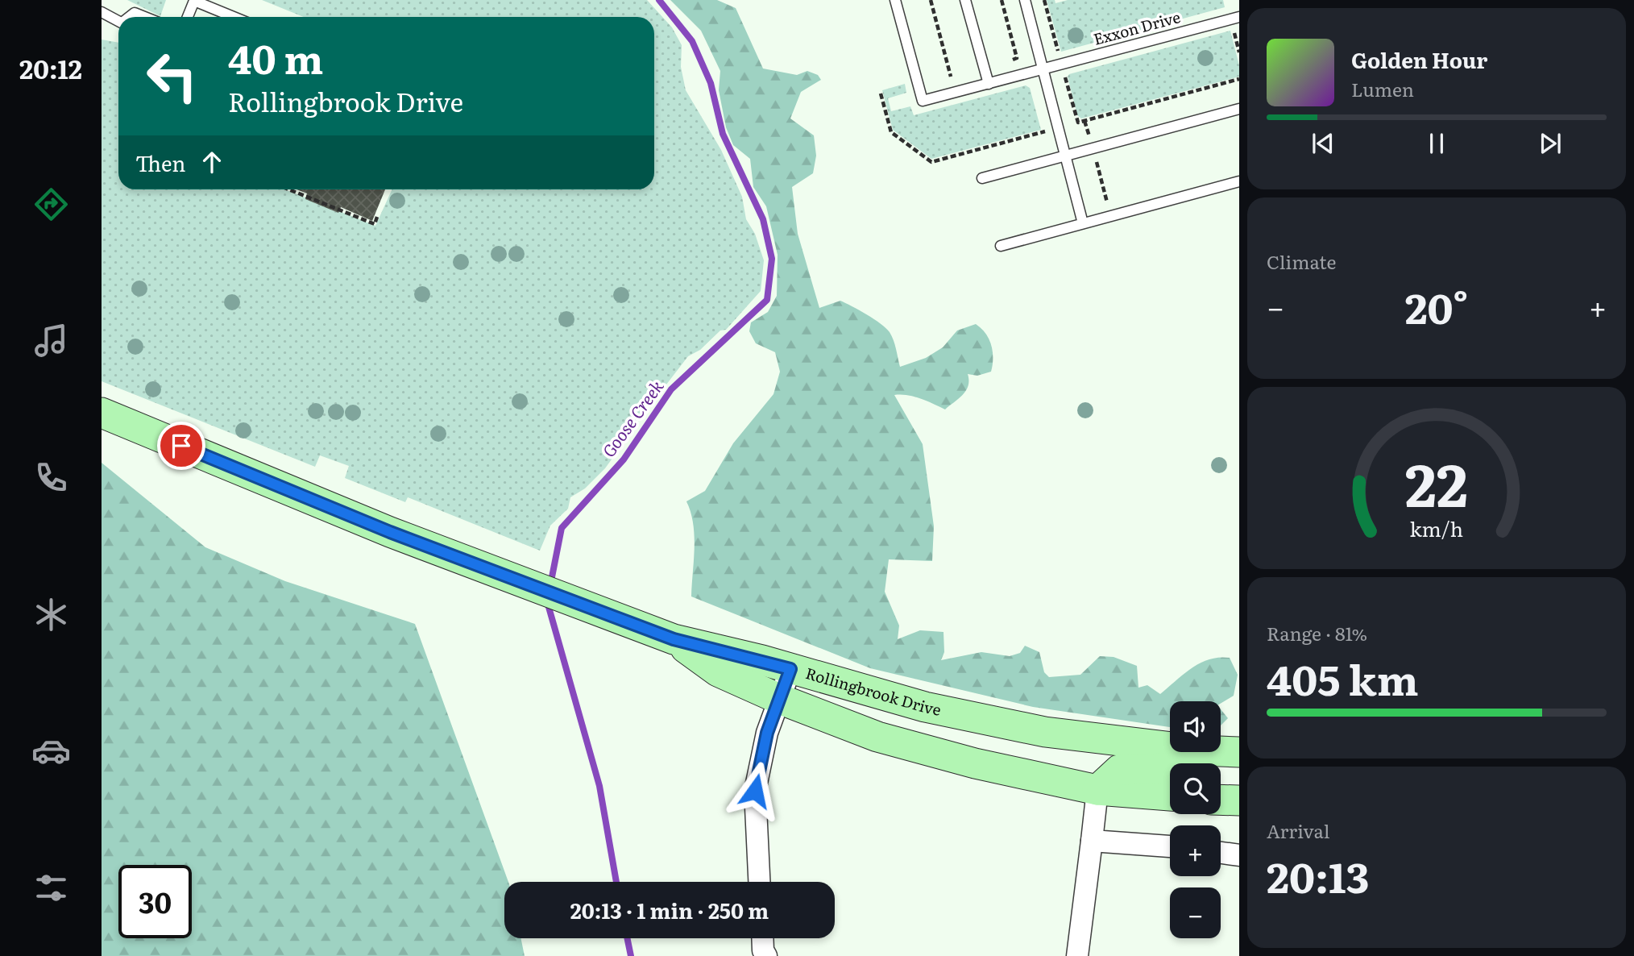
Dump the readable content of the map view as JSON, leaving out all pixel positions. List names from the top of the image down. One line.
{"streets":{"main road":["Rollingbrook Drive"],"lane":["Exxon Drive"]},"water":["Goose Creek"],"page":{"tabs":"20:12","turn":["40 m","Rollingbrook Drive"],"song":["Golden Hour","Lumen"],"then":"Then","tile":["Climate",["Range · 81%","405 km"],["Arrival","20:13"]],"heat":["−","20°","+"],"map_buttons":["+","−"],"limit":"30","trip":"20:13 · 1 min · 250 m","gauge":["22","km/h"]}}
